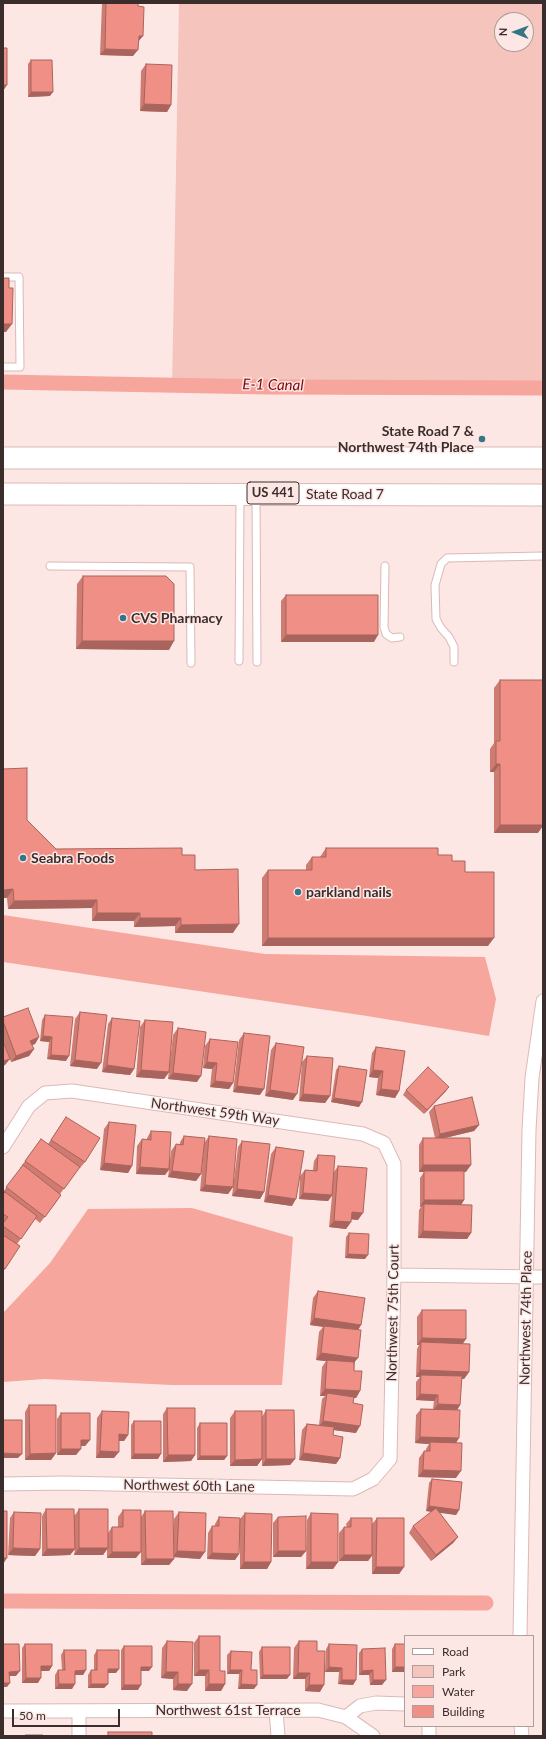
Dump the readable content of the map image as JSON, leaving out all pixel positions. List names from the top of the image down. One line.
{"streets":{"main road":["US 441","State Road 7"],"street":["Northwest 59th Way","Northwest 75th Court","Northwest 74th Place","Northwest 60th Lane","Northwest 61st Terrace"]},"crossings":[["Northwest 59th Way","Northwest 75th Court"],["Northwest 75th Court","Northwest 60th Lane"]],"water":["E-1 Canal"],"places":["State Road 7 & Northwest 74th Place","CVS Pharmacy","Seabra Foods","parkland nails"],"legend":["Road","Park","Water","Building"],"scale_bar":"50 m","north":"left"}
